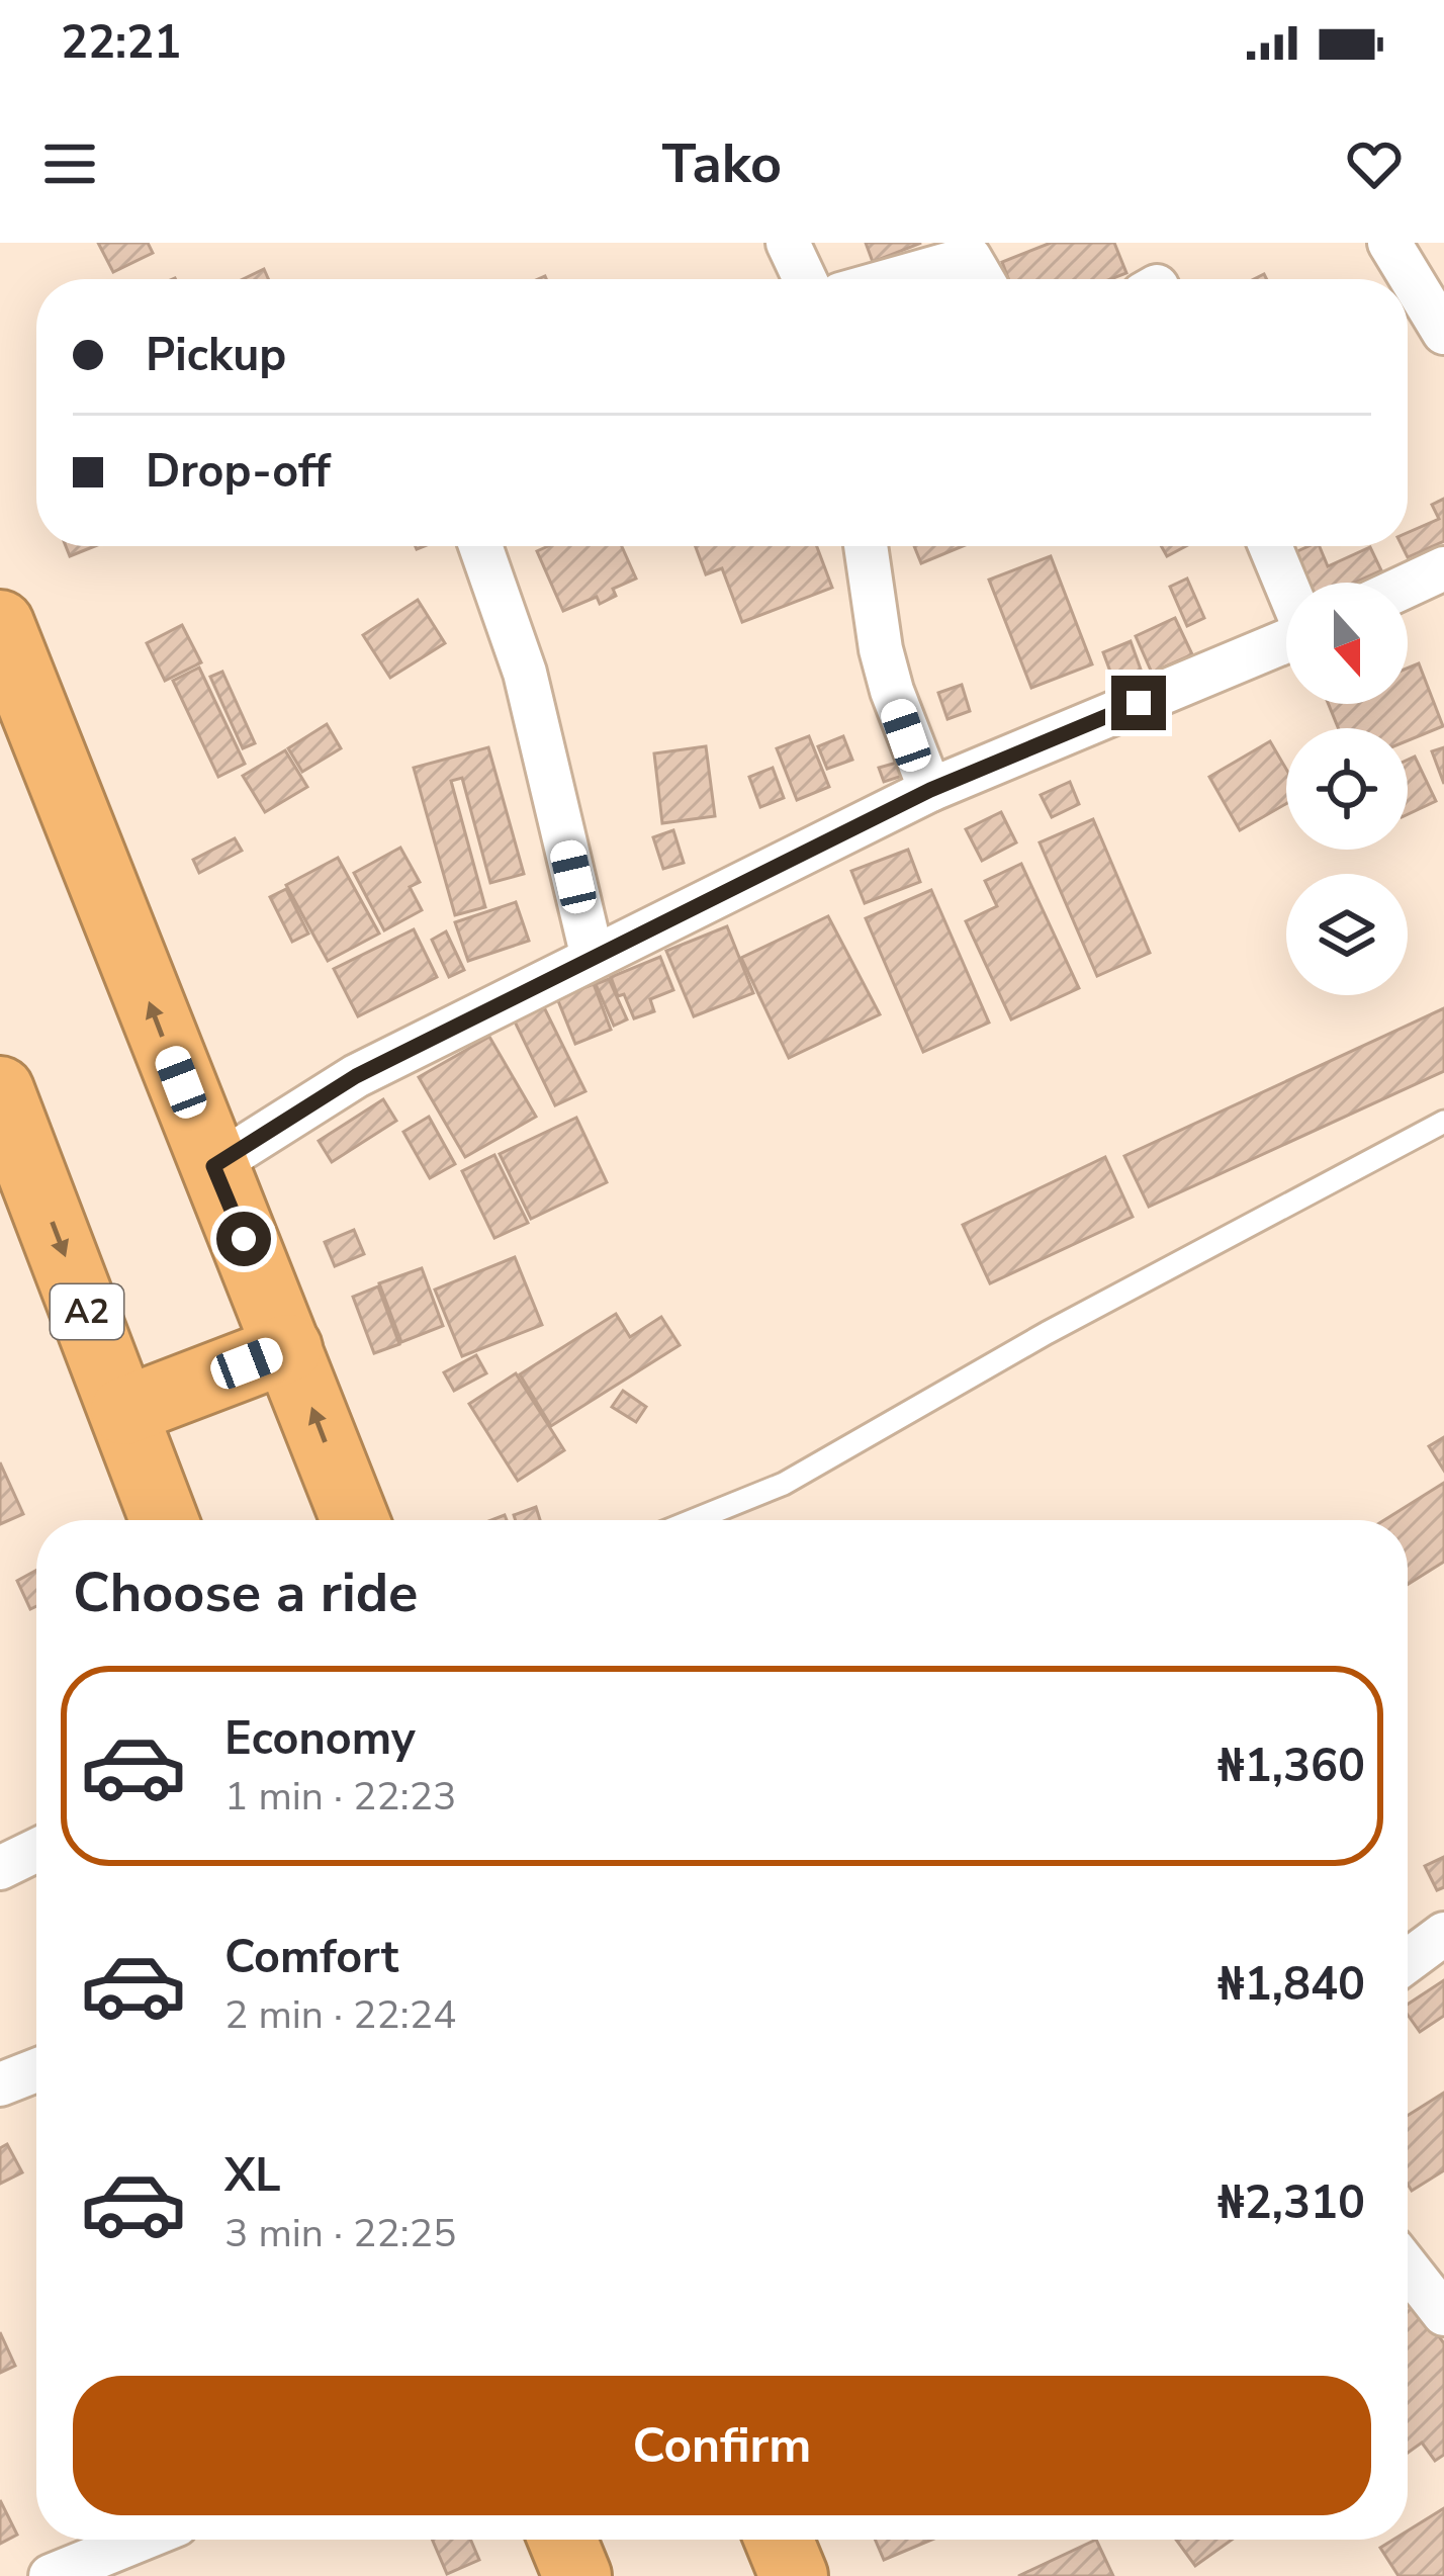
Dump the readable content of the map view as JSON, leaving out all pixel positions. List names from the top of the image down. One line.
{"streets":{"highway":["A2"]},"north":"bottom","page":{"status":"22:21","header":"Tako","banner":["Pickup","Drop-off"],"heading":"Choose a ride","list":[{"name":"Economy","note":"1 min · 22:23","value":"₦1,360"},{"name":"Comfort","note":"2 min · 22:24","value":"₦1,840"},{"name":"XL","note":"3 min · 22:25","value":"₦2,310"}],"buttons":"Confirm"}}
